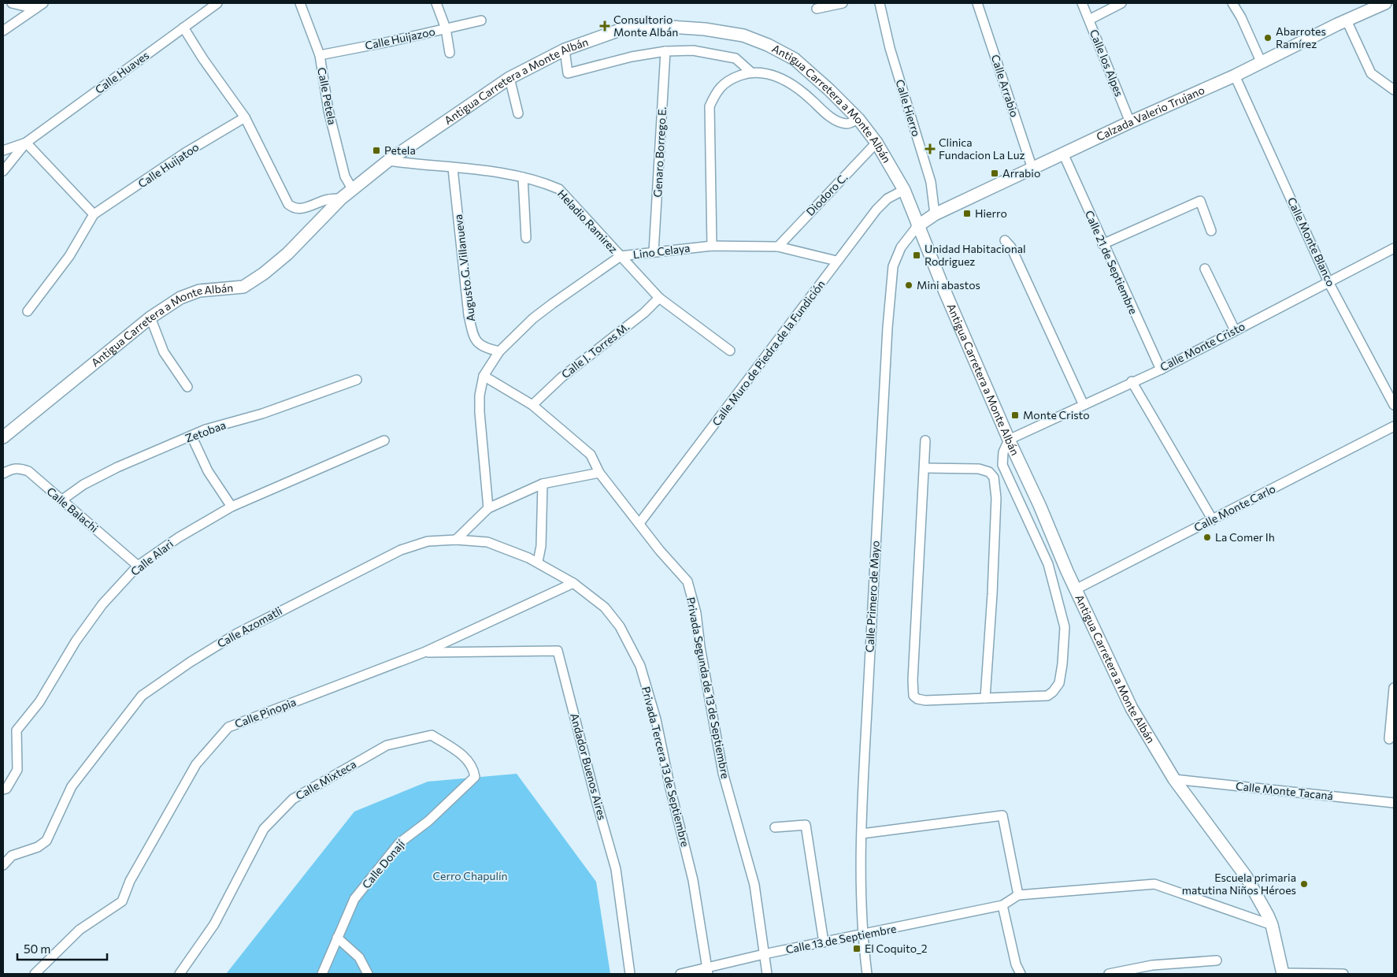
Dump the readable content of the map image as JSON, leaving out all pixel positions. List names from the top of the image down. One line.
{"streets":{"street":["Calle Huijazoo","Calle los Alpes","Calle Huaves","Antigua Carretera a Monte Albán","Calle Arrabio","Calle Petela","Calle Hierro","Calzada Valerio Trujano","Genaro Borrego E.","Calle Huijatoo","Diodoro C.","Heladio Ramirez","Calle Monte Blanco","Lino Celaya","Calle 21 de Septiembre","Augusto G. Villanueva","Calle Monte Cristo","Calle J. Torres M.","Calle Muro de Piedra de la Fundición","Zetobaa","Calle Monte Carlo","Calle Balachi","Calle Alari","Calle Primero de Mayo","Calle Azomatli","Privada Segunda de 13 de Septiembre","Calle Pinopia","Andador Buenos Aires","Privada Tercera 13 de Septiembre","Calle Mixteca","Calle Monte Tacaná","Calle Donají","Calle 13 de Septiembre"]},"crossings":[["Calle Huijazoo","Calle Petela"],["Calle los Alpes","Calzada Valerio Trujano"],["Antigua Carretera a Monte Albán","Calle Petela"],["Antigua Carretera a Monte Albán","Calzada Valerio Trujano"],["Antigua Carretera a Monte Albán","Diodoro C."],["Antigua Carretera a Monte Albán","Heladio Ramirez"],["Antigua Carretera a Monte Albán","Calle Monte Cristo"],["Antigua Carretera a Monte Albán","Calle Muro de Piedra de la Fundición"],["Antigua Carretera a Monte Albán","Calle Monte Carlo"],["Antigua Carretera a Monte Albán","Calle Primero de Mayo"],["Antigua Carretera a Monte Albán","Calle Monte Tacaná"],["Calle Arrabio","Calzada Valerio Trujano"],["Calle Hierro","Calzada Valerio Trujano"],["Calzada Valerio Trujano","Calle Monte Blanco"],["Calzada Valerio Trujano","Calle 21 de Septiembre"],["Calzada Valerio Trujano","Calle Primero de Mayo"],["Genaro Borrego E.","Lino Celaya"],["Diodoro C.","Lino Celaya"],["Heladio Ramirez","Lino Celaya"],["Heladio Ramirez","Augusto G. Villanueva"],["Heladio Ramirez","Calle J. Torres M."],["Calle Monte Blanco","Calle Monte Cristo"],["Lino Celaya","Augusto G. Villanueva"],["Lino Celaya","Calle Muro de Piedra de la Fundición"],["Calle 21 de Septiembre","Calle Monte Cristo"],["Calle J. Torres M.","Privada Segunda de 13 de Septiembre"],["Calle Muro de Piedra de la Fundición","Privada Segunda de 13 de Septiembre"],["Zetobaa","Calle Balachi"],["Calle Balachi","Calle Alari"],["Calle Primero de Mayo","Calle 13 de Septiembre"],["Calle Azomatli","Calle Pinopia"],["Calle Azomatli","Privada Tercera 13 de Septiembre"],["Privada Segunda de 13 de Septiembre","Calle 13 de Septiembre"],["Calle Pinopia","Andador Buenos Aires"],["Calle Pinopia","Privada Tercera 13 de Septiembre"],["Privada Tercera 13 de Septiembre","Calle 13 de Septiembre"],["Calle Mixteca","Calle Donají"]],"parks":["Cerro Chapulín"],"places":{"health":["Consultorio Monte Albán","Clinica Fundacion La Luz"],"other":["Abarrotes Ramírez","Mini abastos","La Comer Ih","Escuela primaria matutina Niños Héroes"],"transit":["Petela","Arrabio","Hierro","Unidad Habitacional Rodriguez","Monte Cristo","El Coquito_2"]},"scale_bar":"50 m"}
